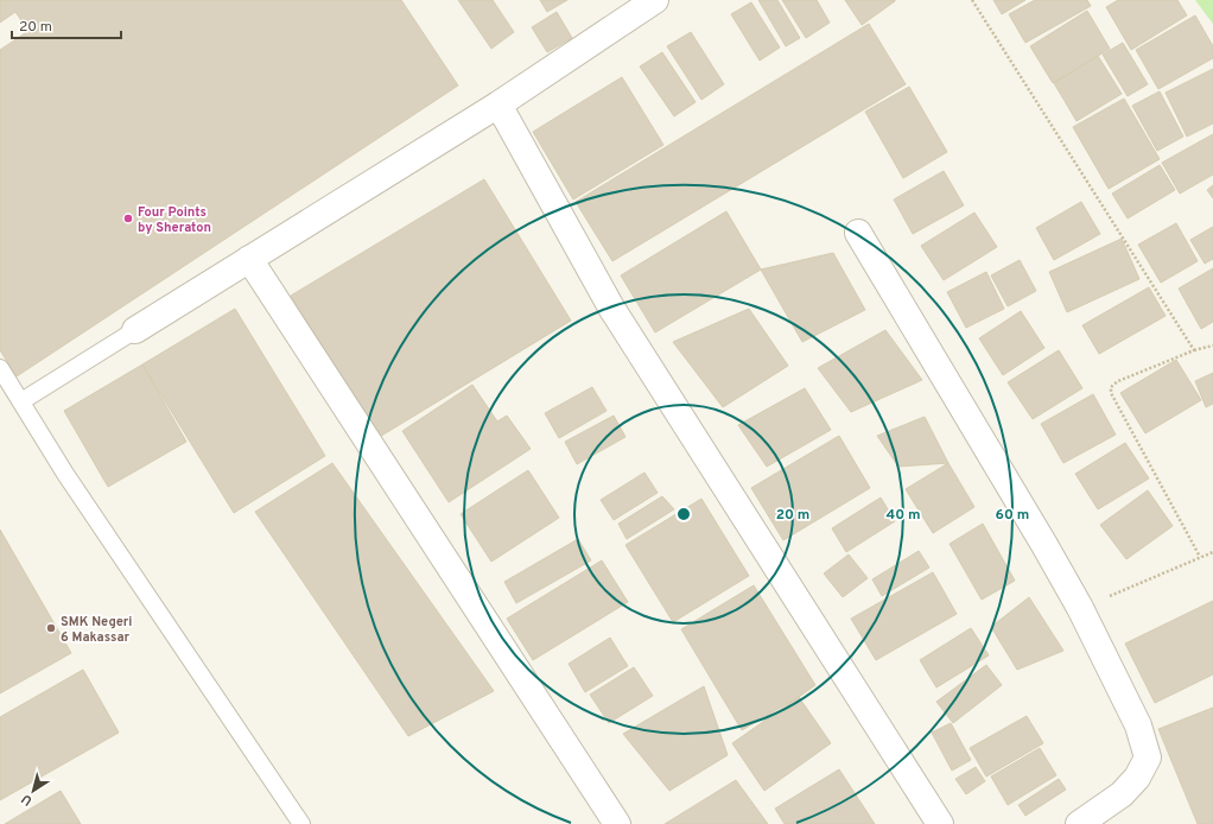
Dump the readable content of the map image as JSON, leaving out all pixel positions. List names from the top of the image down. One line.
{"places":["Four Points by Sheraton","SMK Negeri 6 Makassar"],"scale_bar":"20 m","north":"bottom left","rings":["20 m","40 m","60 m"]}
